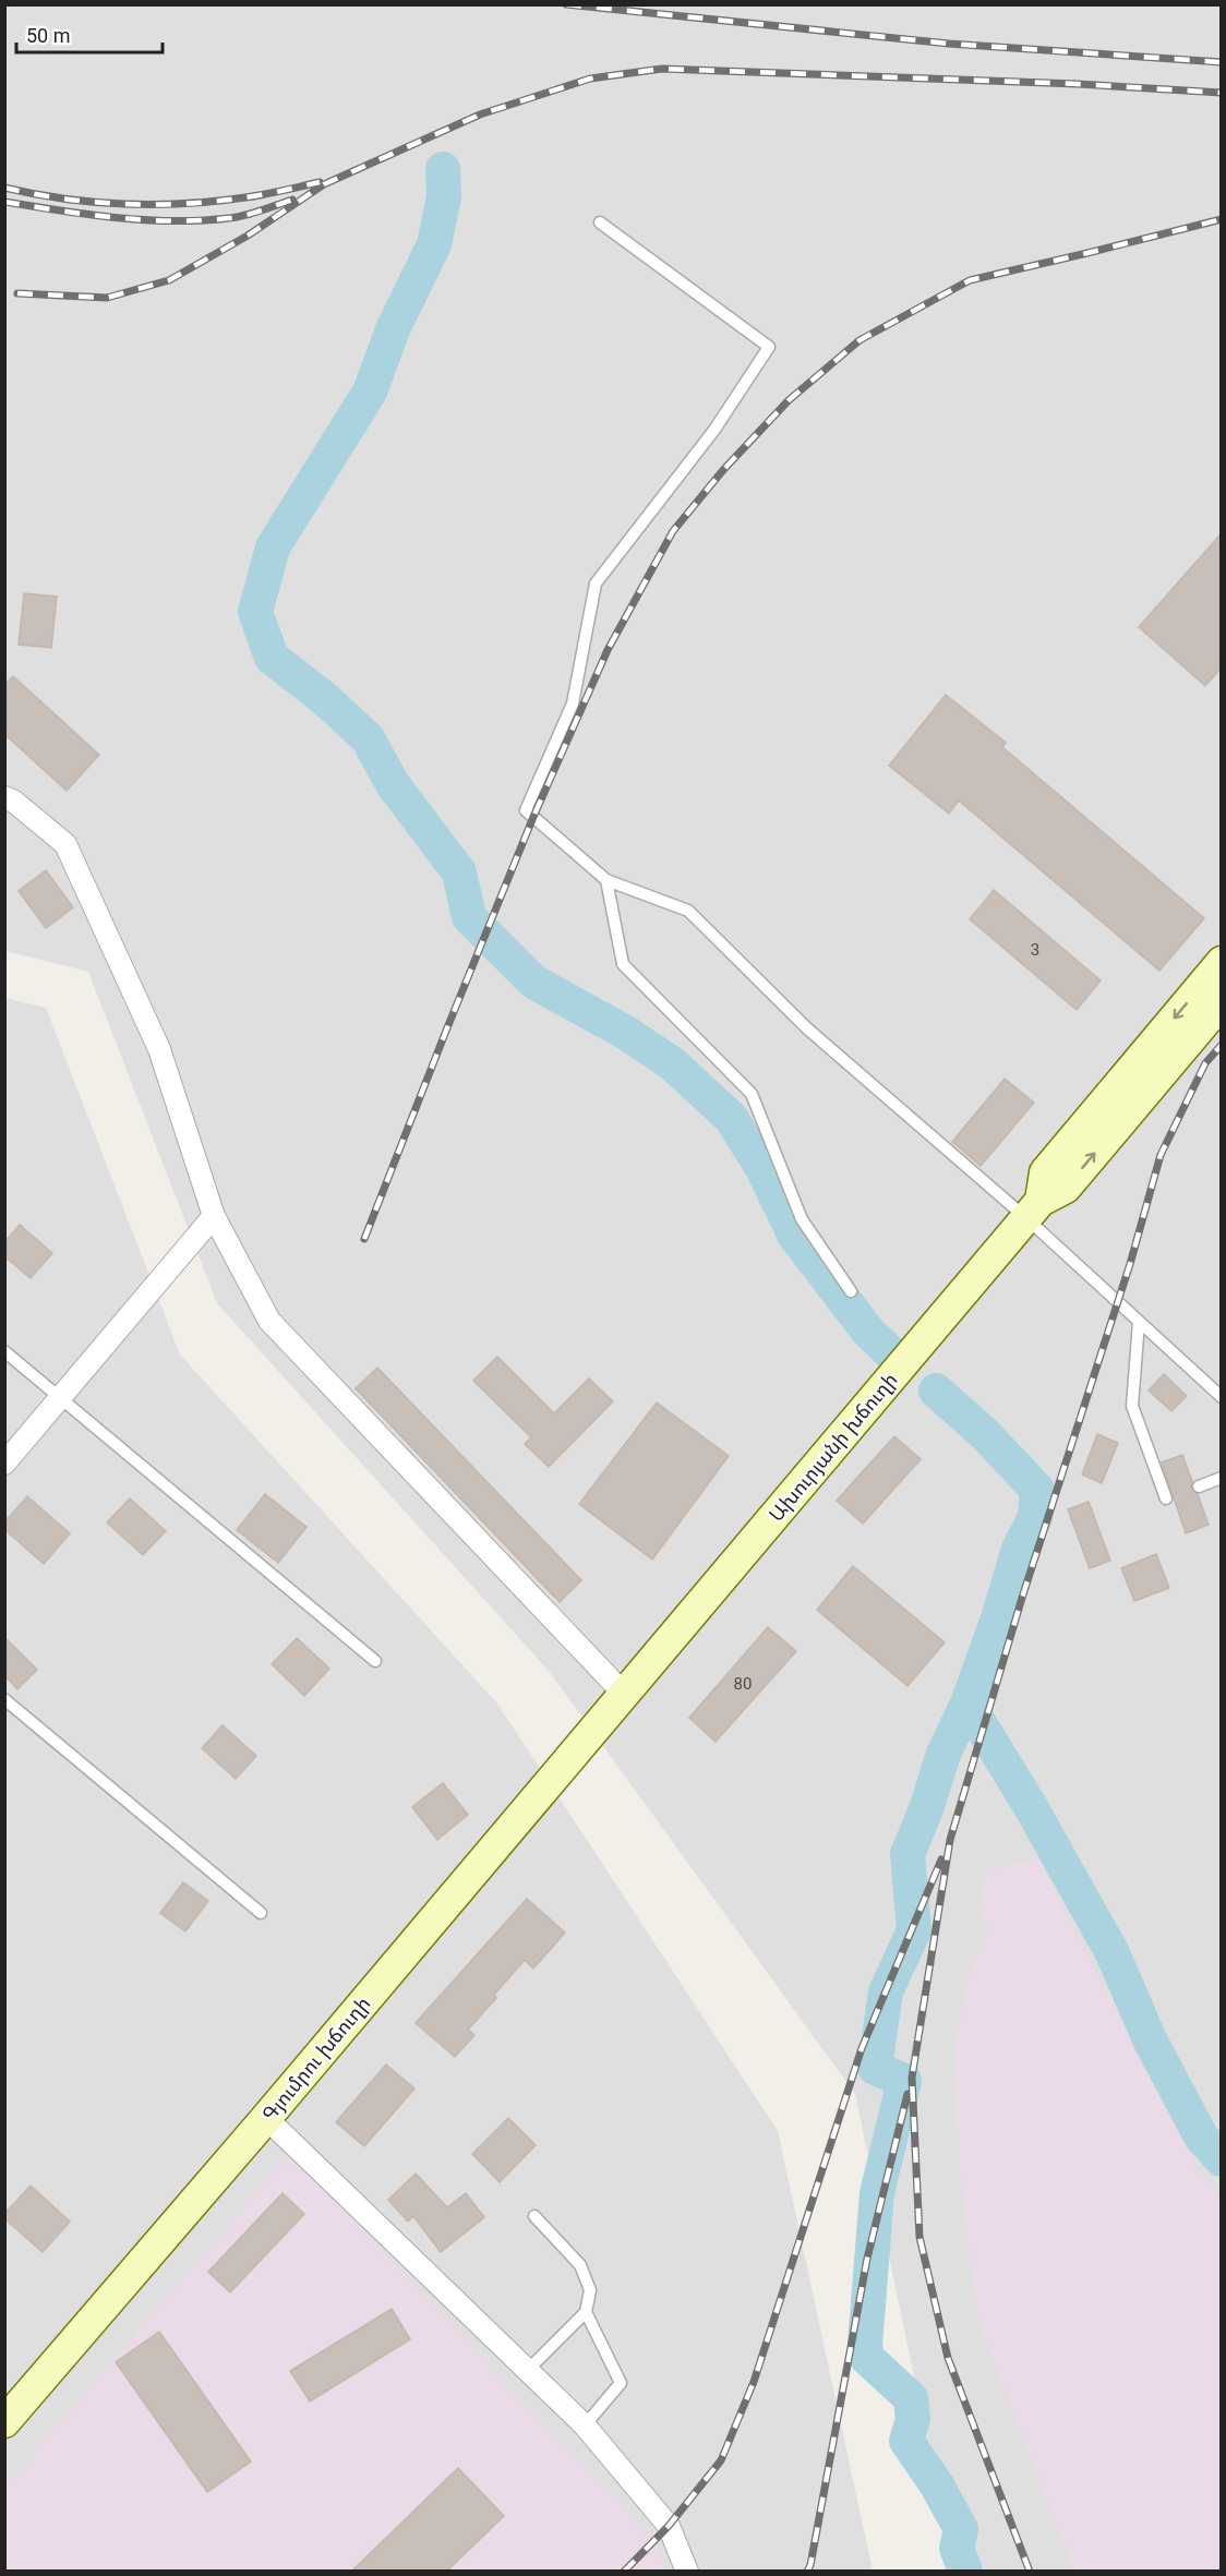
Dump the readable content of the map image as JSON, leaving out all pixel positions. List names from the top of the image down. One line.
{"streets":{"main road":["Ախուրյանի խճուղի","Գյումրու խճուղի"]},"crossings":[["Ախուրյանի խճուղի","Գյումրու խճուղի"]],"house_numbers":["3","80"],"scale_bar":"50 m"}
